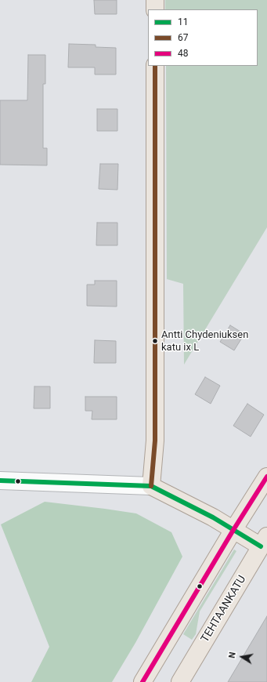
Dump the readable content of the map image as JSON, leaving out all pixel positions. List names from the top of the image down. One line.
{"streets":{"main road":["TEHTAANKATU"]},"places":["Antti Chydeniuksen katu ix L"],"lines":["transit line 67","transit line 48","transit line 11"],"legend":["11","67","48"],"north":"left"}
